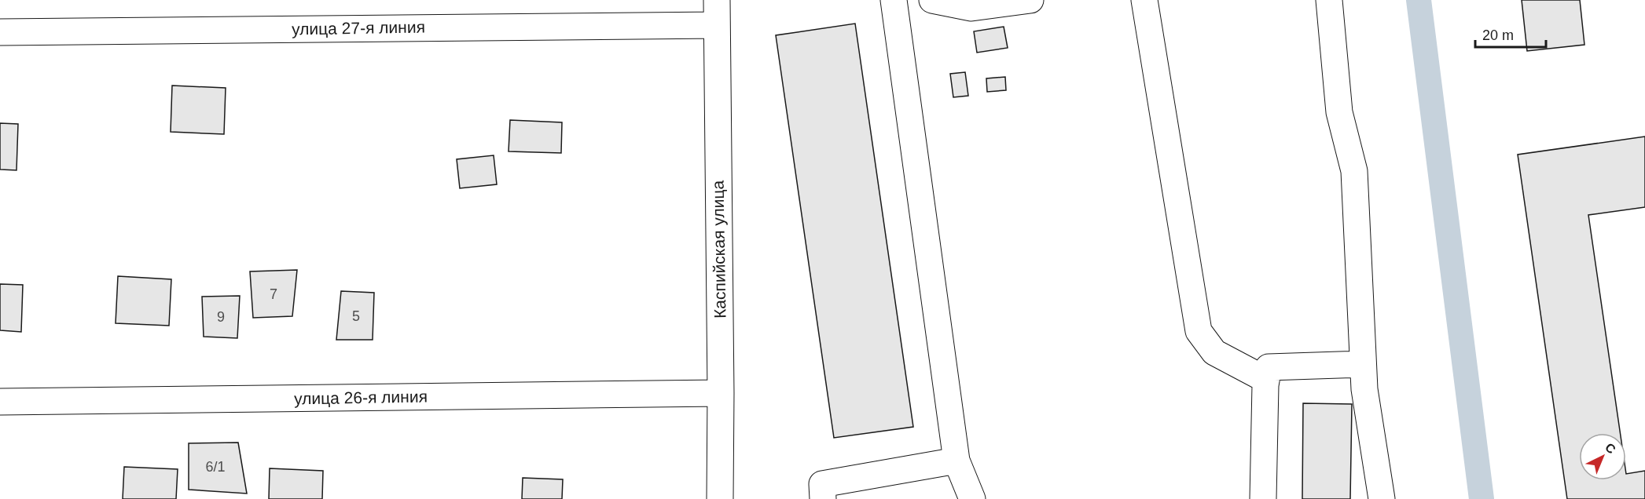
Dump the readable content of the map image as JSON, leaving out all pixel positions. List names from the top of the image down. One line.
{"streets":{"street":["улица 27-я линия","Каспийская улица","улица 26-я линия"]},"crossings":[["улица 27-я линия","Каспийская улица"],["Каспийская улица","улица 26-я линия"]],"house_numbers":["7","5","9","6/1"],"scale_bar":"20 m","north":"top right"}
